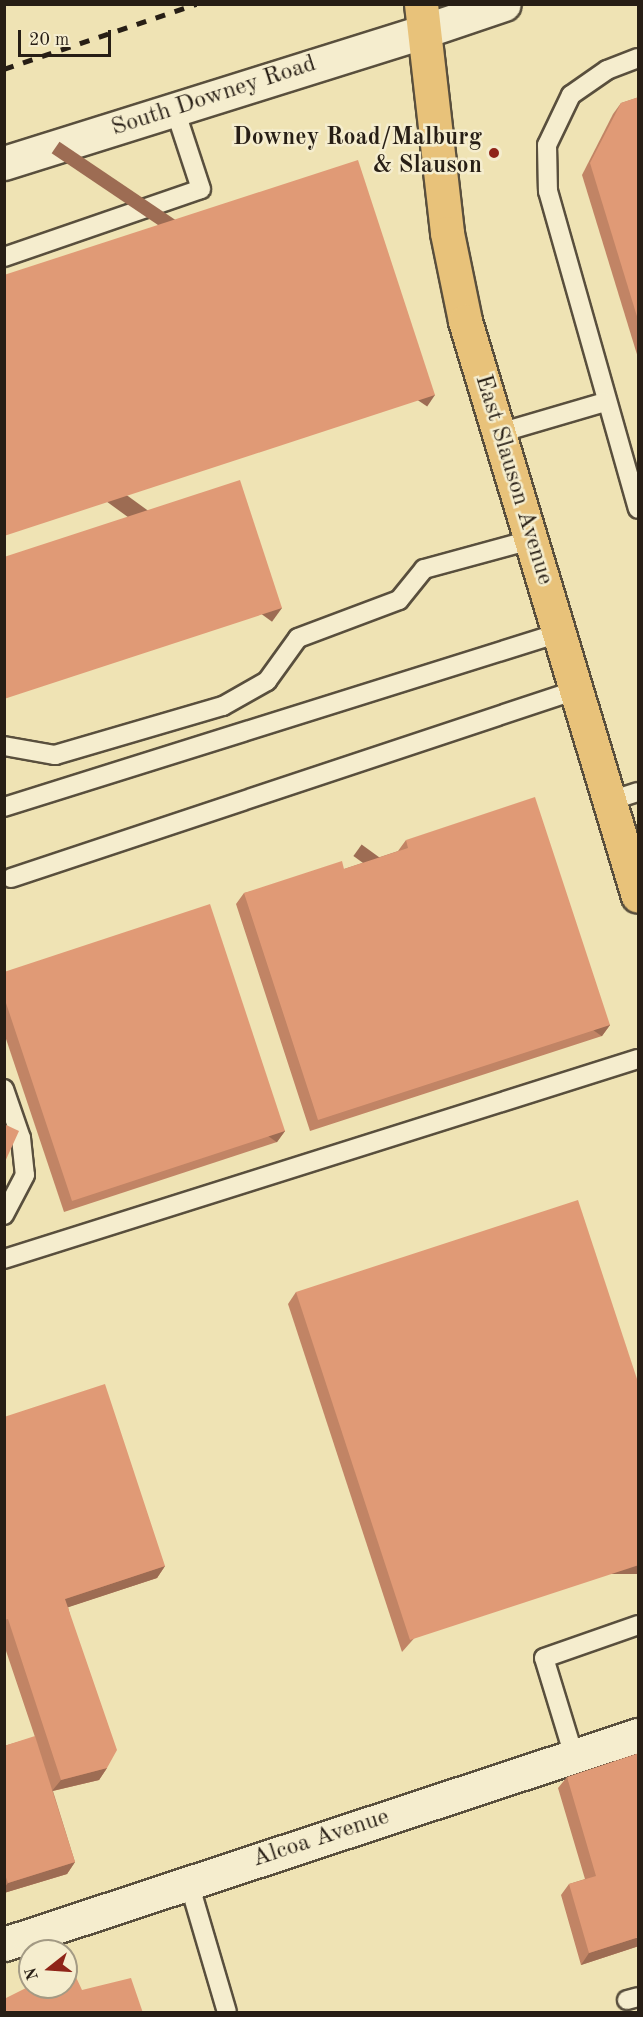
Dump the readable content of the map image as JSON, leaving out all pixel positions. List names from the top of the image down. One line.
{"streets":{"main road":["East Slauson Avenue"],"street":["South Downey Road","Alcoa Avenue"]},"crossings":[["South Downey Road","East Slauson Avenue"]],"places":["Downey Road/Malburg & Slauson"],"scale_bar":"20 m","north":"left"}
